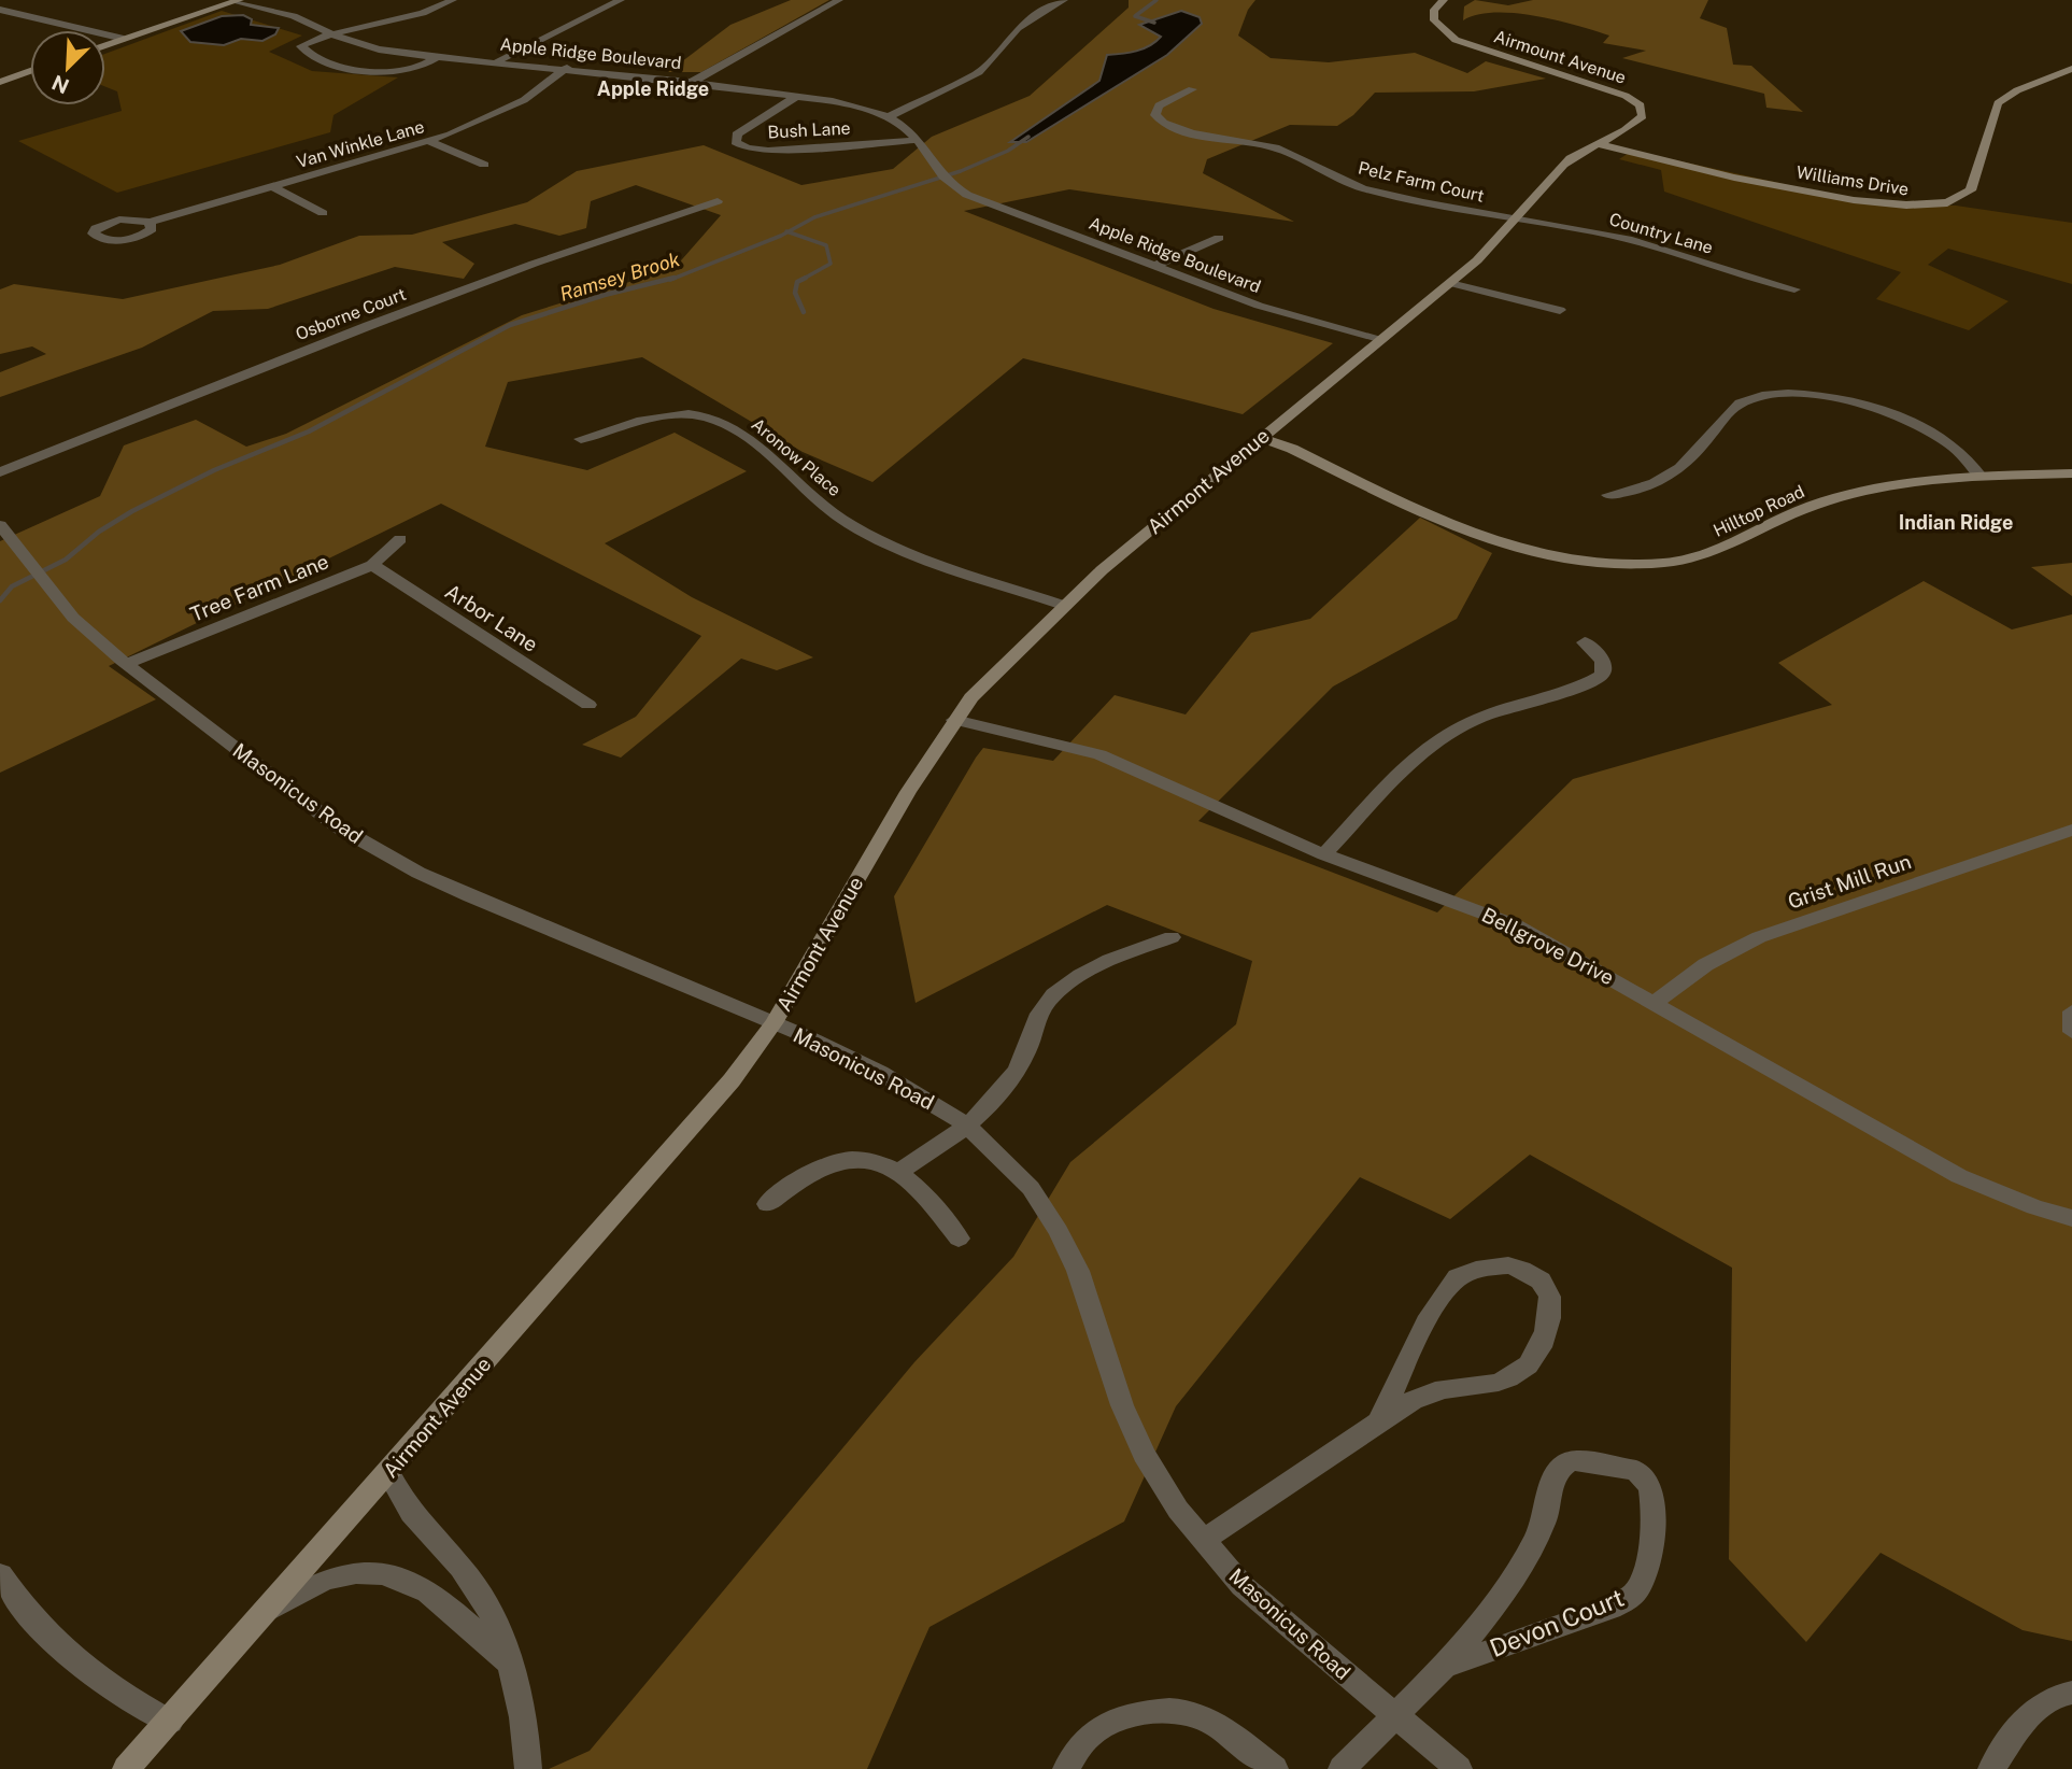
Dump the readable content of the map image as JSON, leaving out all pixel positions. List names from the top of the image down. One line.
{"streets":{"street":["Apple Ridge Boulevard","Airmount Avenue","Bush Lane","Van Winkle Lane","Williams Drive","Pelz Farm Court","Country Lane","Osborne Court","Aronow Place","Airmont Avenue","Hilltop Road","Tree Farm Lane","Arbor Lane","Masonicus Road","Grist Mill Run","Bellgrove Drive","Devon Court"]},"crossings":[["Apple Ridge Boulevard","Bush Lane"],["Apple Ridge Boulevard","Van Winkle Lane"],["Apple Ridge Boulevard","Airmont Avenue"],["Airmount Avenue","Williams Drive"],["Airmount Avenue","Airmont Avenue"],["Pelz Farm Court","Country Lane"],["Pelz Farm Court","Airmont Avenue"],["Country Lane","Airmont Avenue"],["Aronow Place","Airmont Avenue"],["Airmont Avenue","Hilltop Road"],["Airmont Avenue","Masonicus Road"],["Airmont Avenue","Bellgrove Drive"],["Tree Farm Lane","Arbor Lane"],["Tree Farm Lane","Masonicus Road"],["Masonicus Road","Devon Court"],["Grist Mill Run","Bellgrove Drive"]],"districts":["Apple Ridge","Indian Ridge"],"water":["Ramsey Brook"],"north":"bottom left"}
